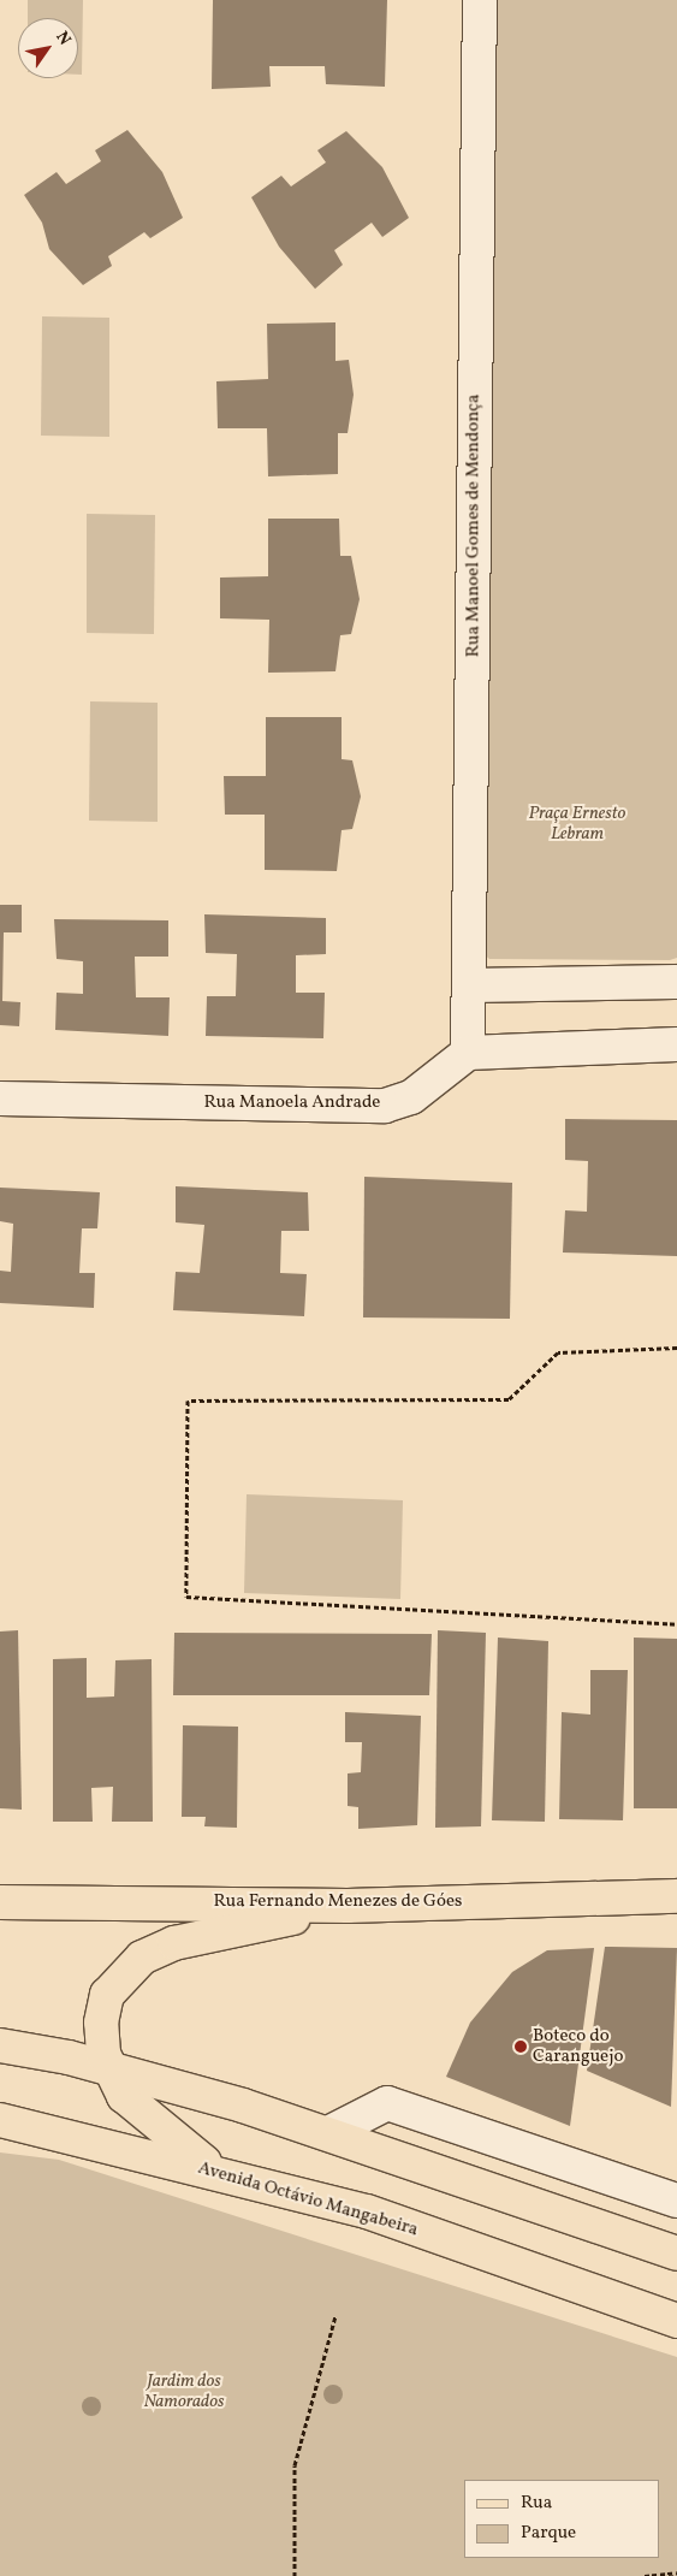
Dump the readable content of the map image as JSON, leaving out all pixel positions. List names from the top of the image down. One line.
{"streets":{"main road":["Rua Fernando Menezes de Góes","Avenida Octávio Mangabeira"],"street":["Rua Manoel Gomes de Mendonça","Rua Manoela Andrade"]},"crossings":[["Rua Manoel Gomes de Mendonça","Rua Manoela Andrade"]],"parks":["Praça Ernesto Lebram","Jardim dos Namorados"],"places":["Boteco do Caranguejo"],"legend":["Rua","Parque"],"north":"top right"}
